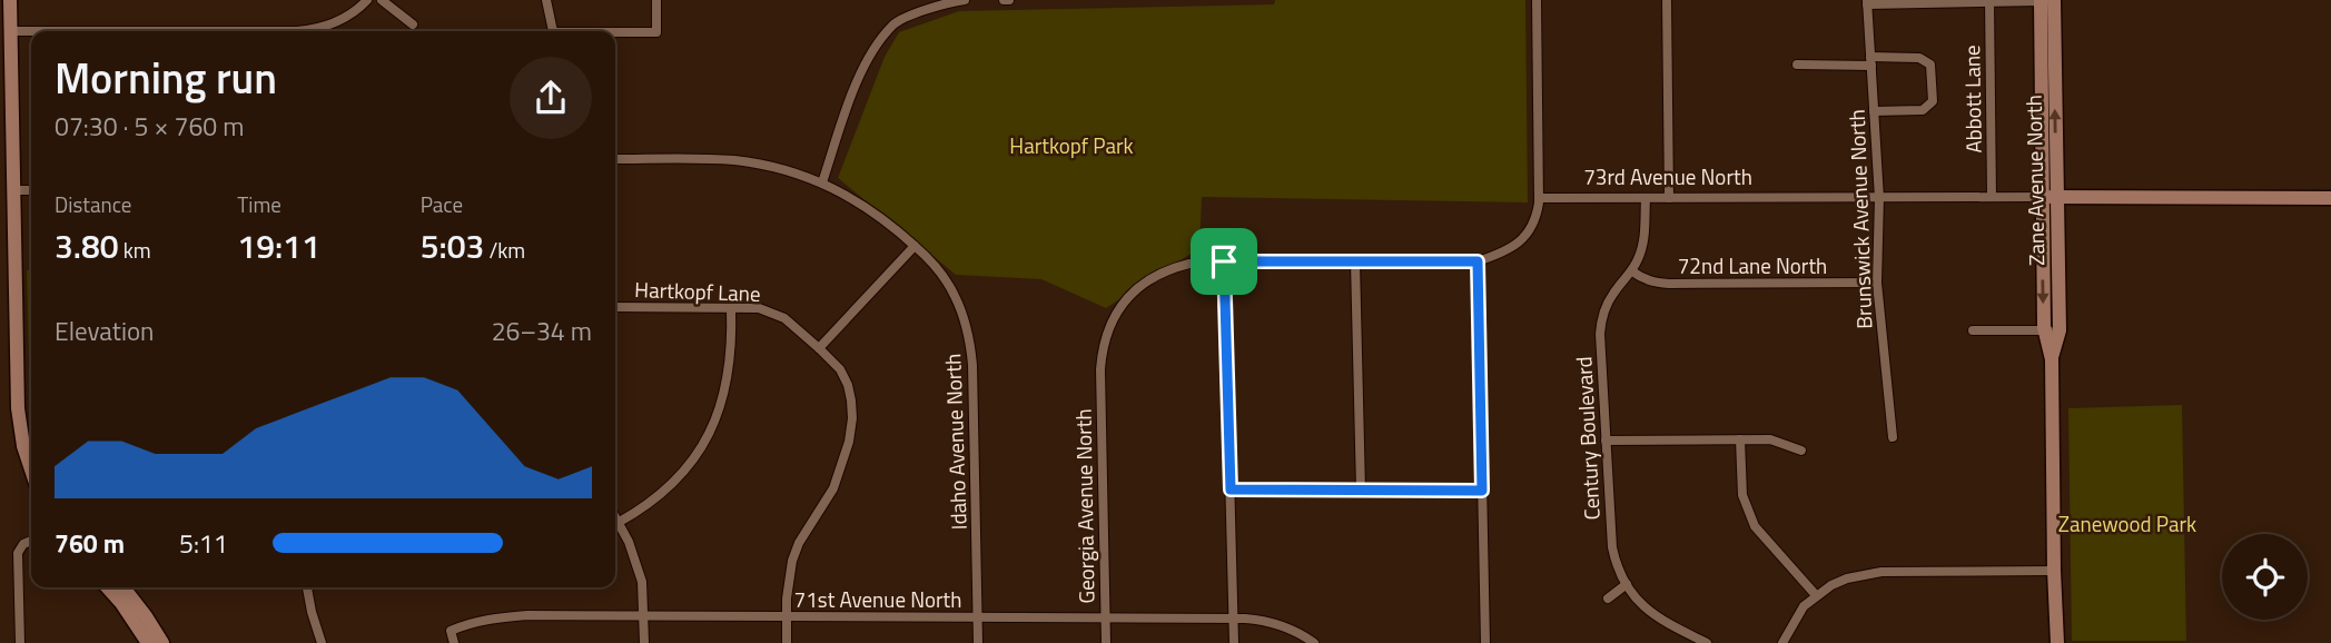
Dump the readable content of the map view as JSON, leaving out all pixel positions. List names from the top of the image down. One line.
{"streets":{"street":["Abbott Lane","73rd Avenue North","Zane Avenue North","Brunswick Avenue North","72nd Lane North","Hartkopf Lane","Century Boulevard","Idaho Avenue North","Georgia Avenue North","71st Avenue North"]},"crossings":[["Abbott Lane","73rd Avenue North"],["73rd Avenue North","Zane Avenue North"],["73rd Avenue North","Brunswick Avenue North"],["73rd Avenue North","Century Boulevard"],["Brunswick Avenue North","72nd Lane North"],["72nd Lane North","Century Boulevard"],["Hartkopf Lane","71st Avenue North"],["Idaho Avenue North","71st Avenue North"],["Georgia Avenue North","71st Avenue North"]],"parks":["Hartkopf Park","Zanewood Park"],"page":{"heading":["Morning run","07:30 · 5 × 760 m"],"stats":[["Distance","3.80 km"],["Time","19:11"],["Pace","5:03 /km"]],"chart":["Elevation","26–34 m"],"list":[{"name":"760 m","note":"5:11"}]}}
